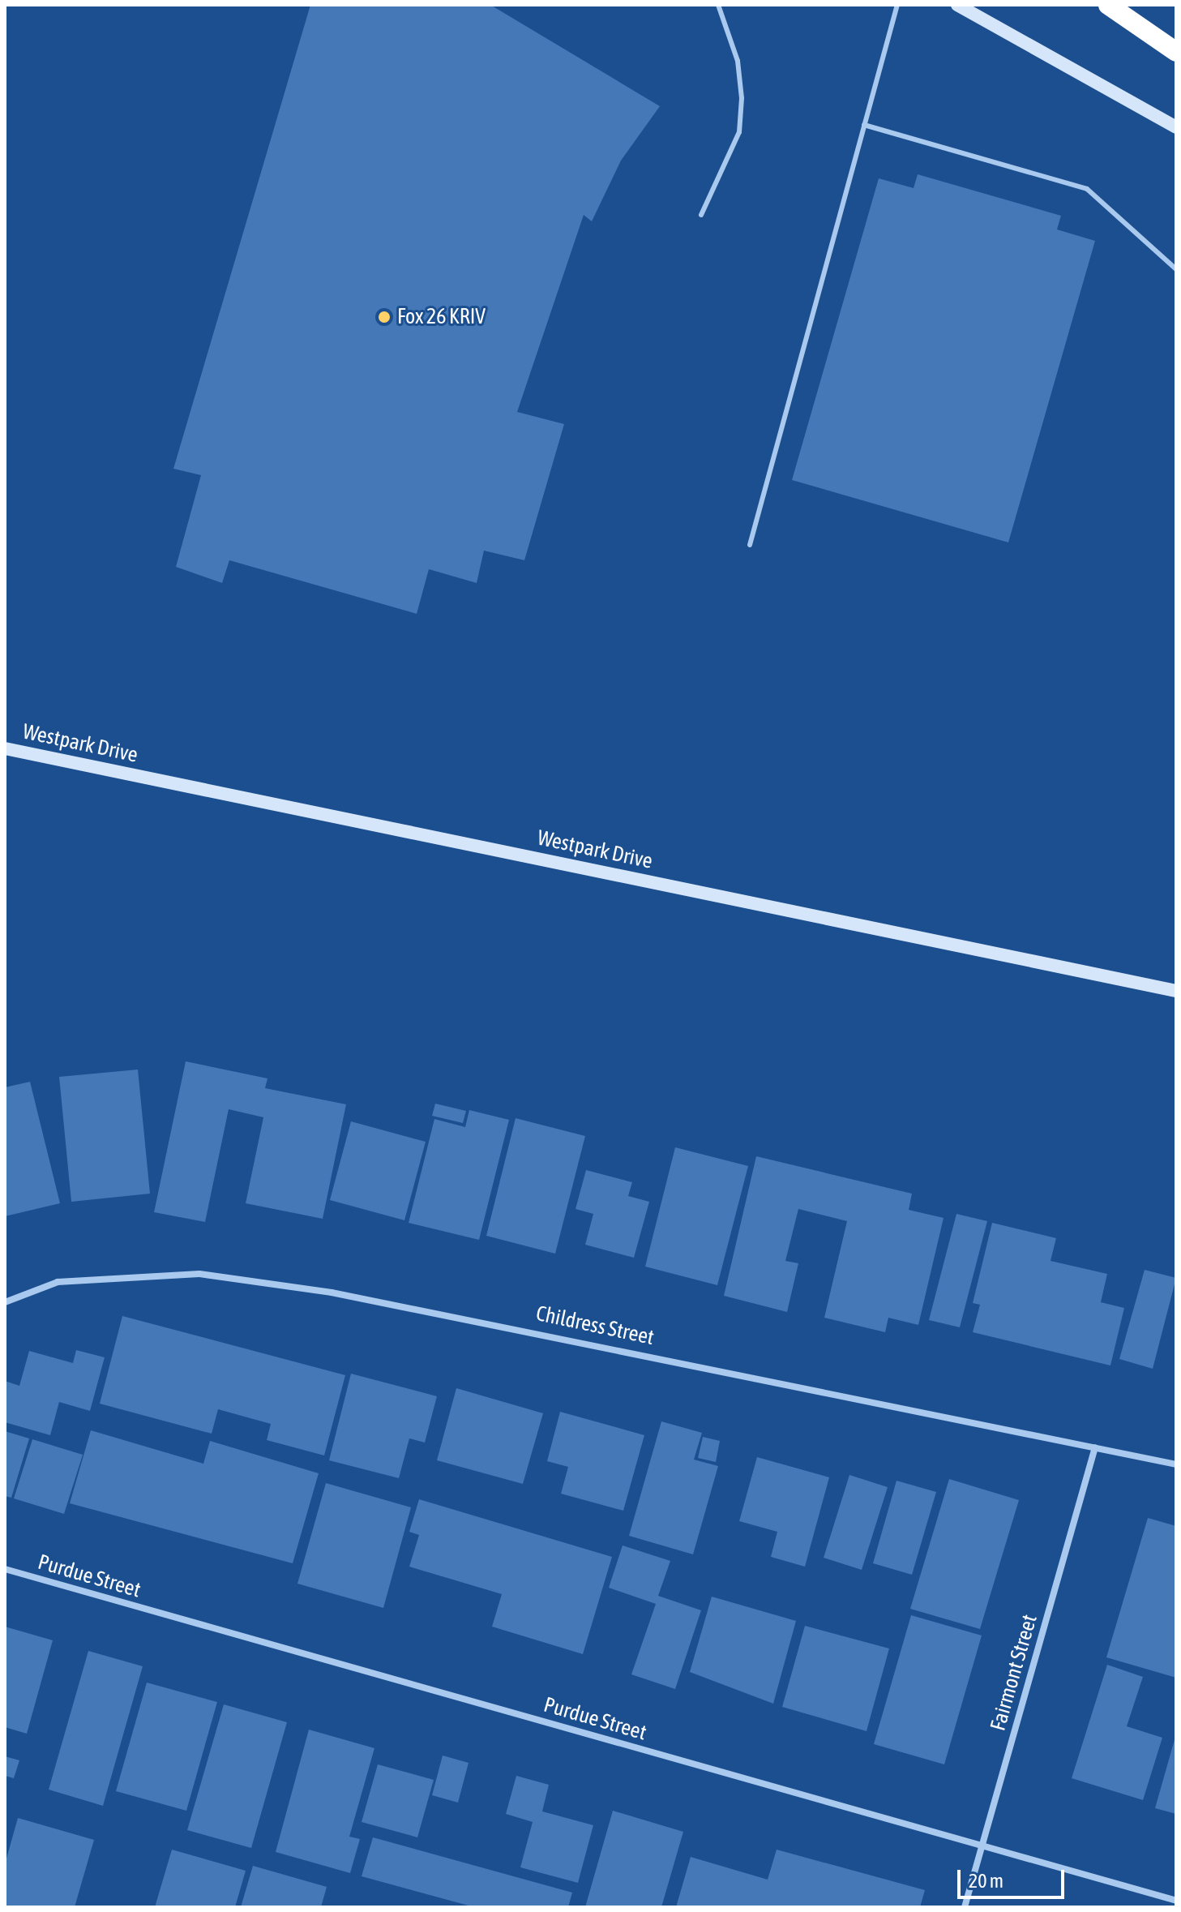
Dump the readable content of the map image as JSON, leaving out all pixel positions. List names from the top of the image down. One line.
{"streets":{"main road":["Westpark Drive"],"street":["Childress Street","Purdue Street","Fairmont Street"]},"crossings":[["Childress Street","Fairmont Street"],["Purdue Street","Fairmont Street"]],"places":["Fox 26 KRIV"],"scale_bar":"20 m"}
